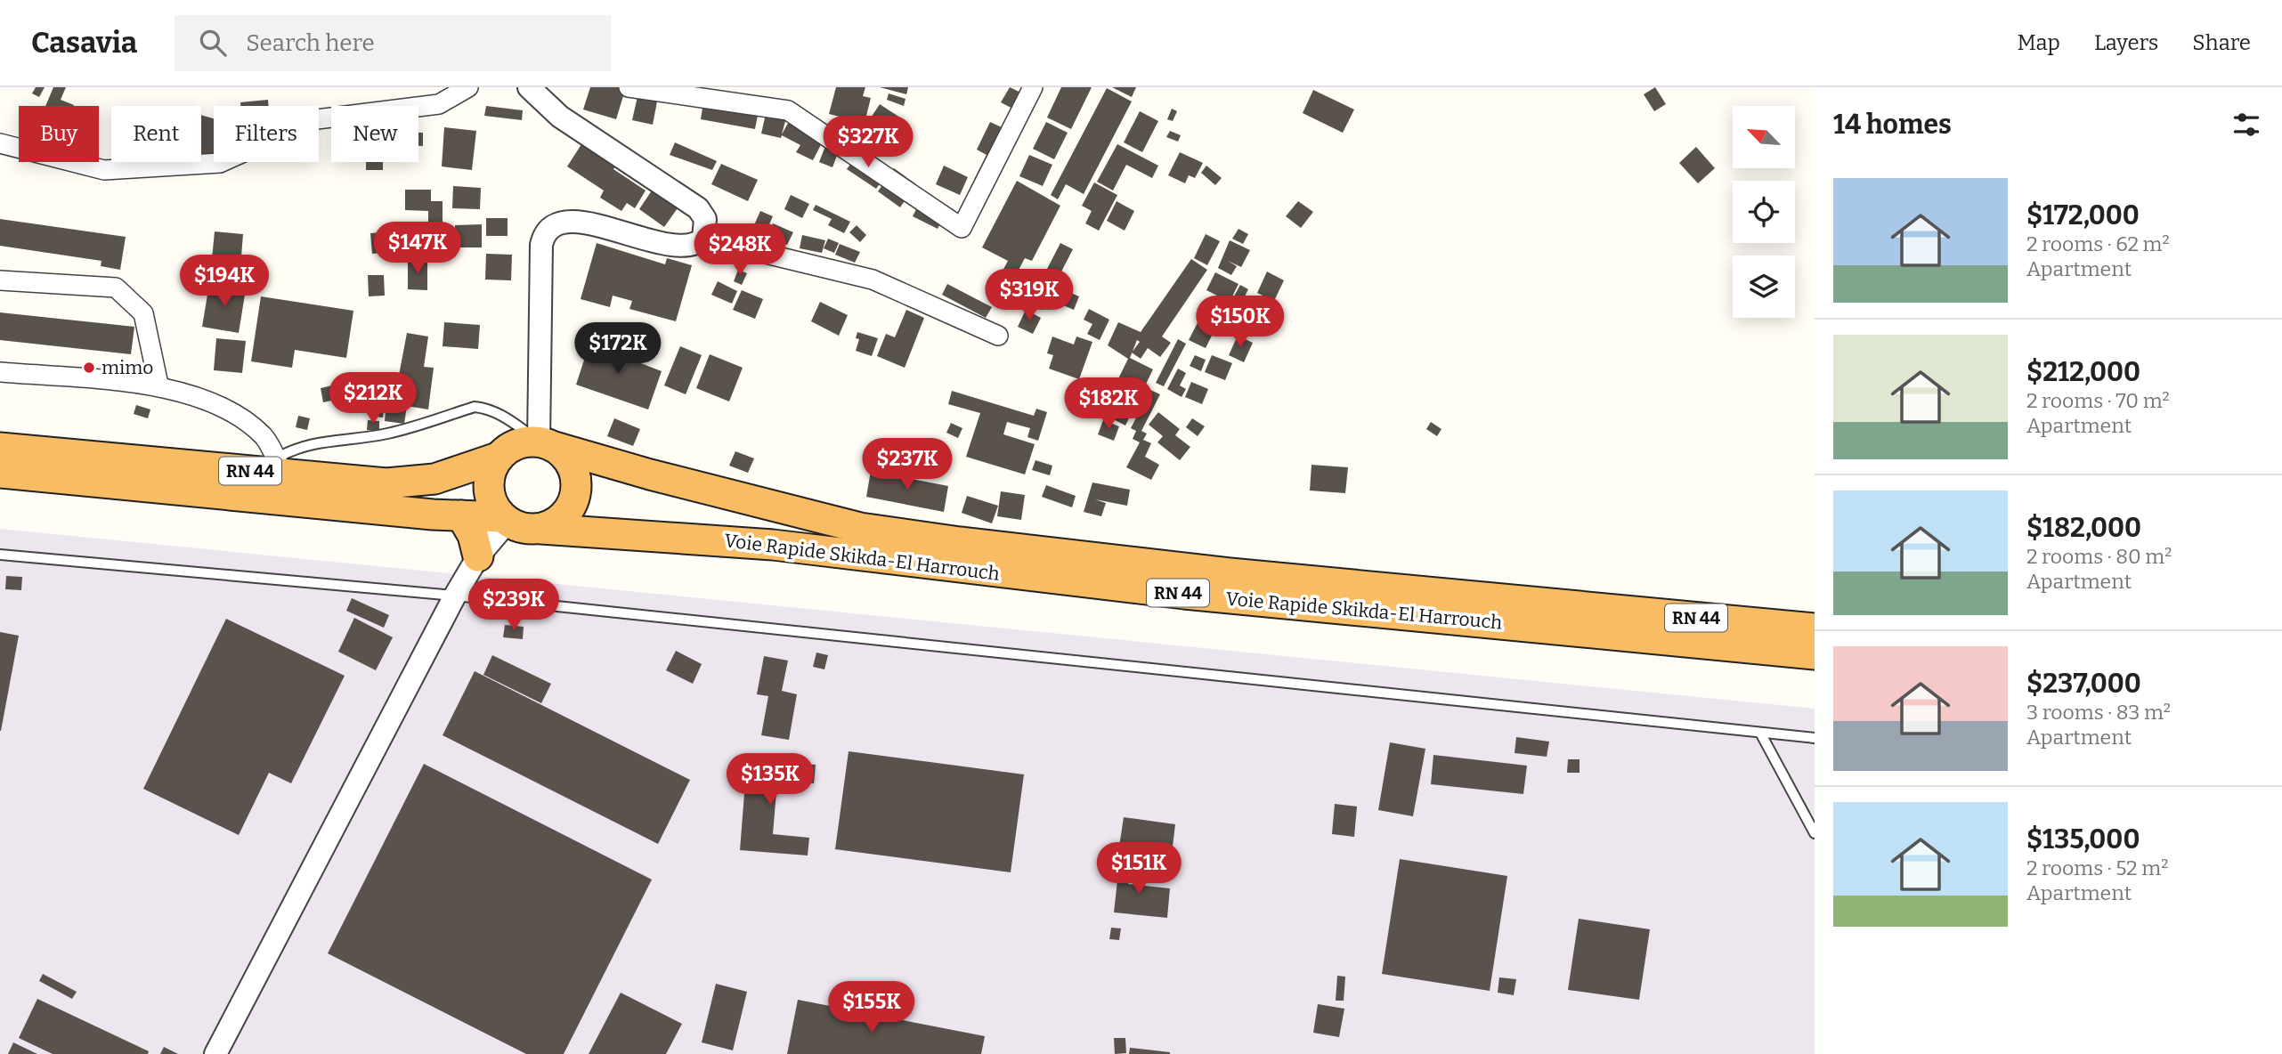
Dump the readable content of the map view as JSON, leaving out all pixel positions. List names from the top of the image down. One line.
{"streets":{"highway":["RN 44","Voie Rapide Skikda-El Harrouch"]},"places":["mimo"],"north":"top left","page":{"header":"Casavia","search":"Search here","nav":["Map","Layers","Share"],"heading":"14 homes","chip":["Buy","Rent","Filters","New"],"price":["$327K","$147K","$248K","$194K","$319K","$150K","$172K","$212K","$182K","$237K","$239K","$135K","$151K","$155K"],"list":[{"name":"$172,000","note":"2 rooms · 62 m² · Apartment"},{"name":"$212,000","note":"2 rooms · 70 m² · Apartment"},{"name":"$182,000","note":"2 rooms · 80 m² · Apartment"},{"name":"$237,000","note":"3 rooms · 83 m² · Apartment"},{"name":"$135,000","note":"2 rooms · 52 m² · Apartment"}]}}
